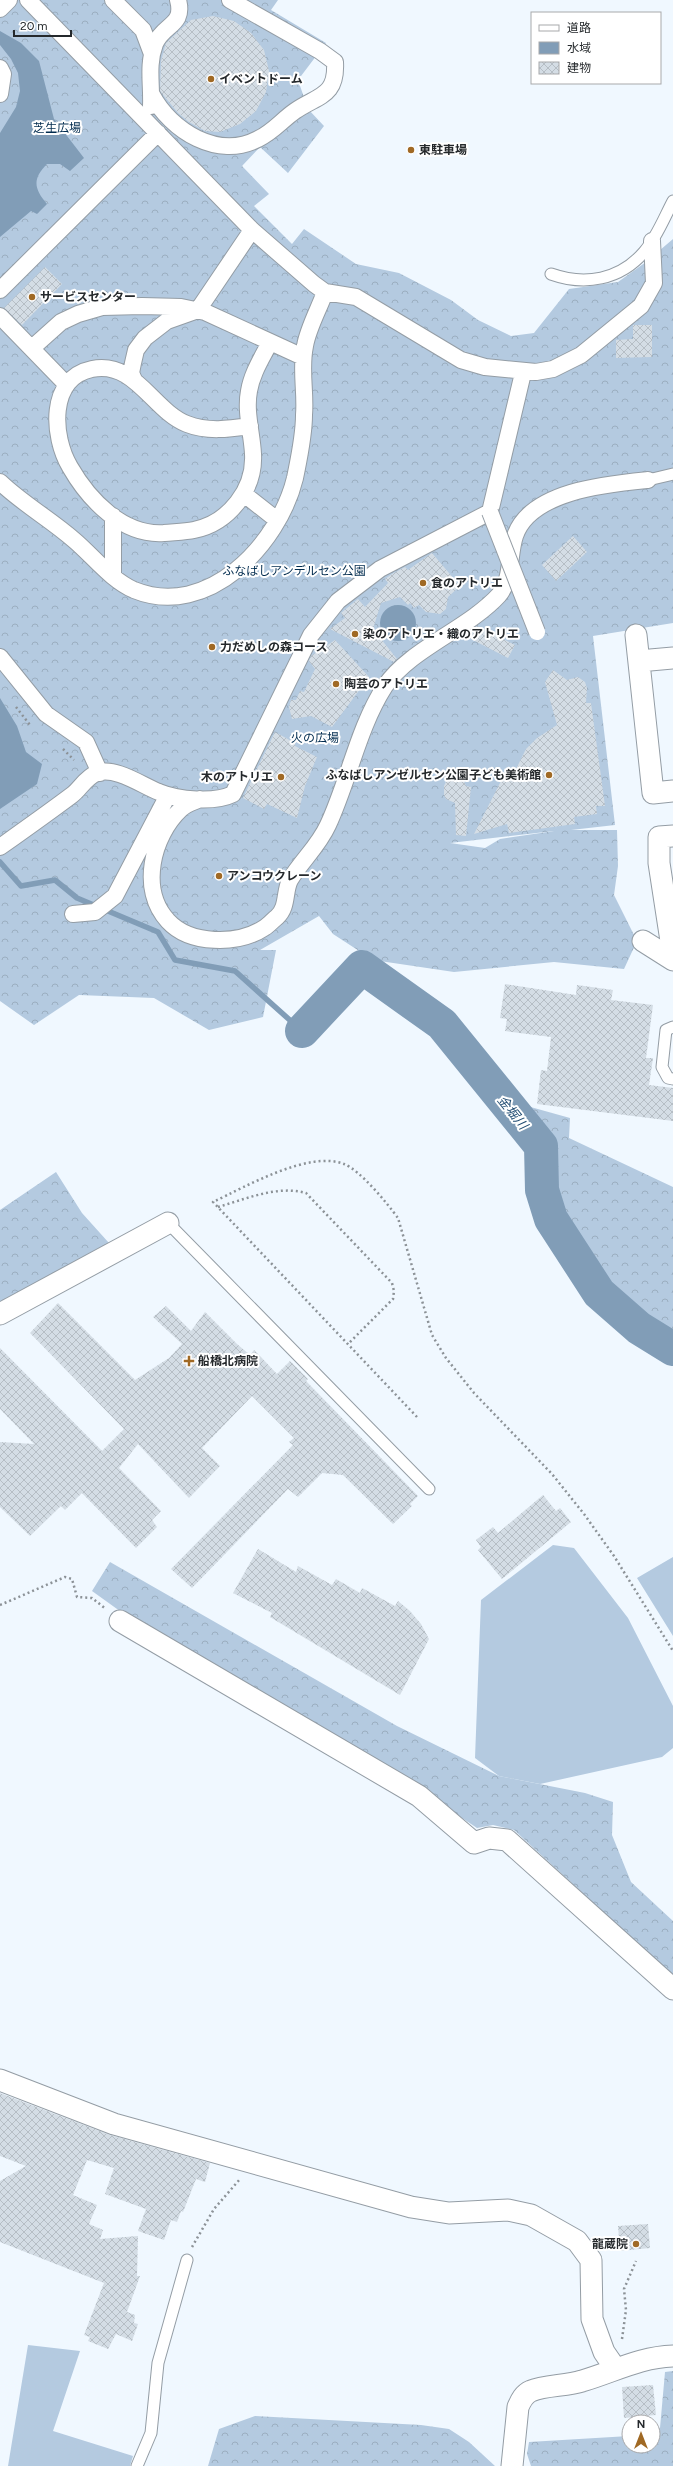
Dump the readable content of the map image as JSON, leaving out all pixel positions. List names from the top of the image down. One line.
{"water":["金堀川"],"parks":["芝生広場","ふなばしアンデルセン公園","火の広場"],"places":{"other":["イベントドーム","東駐車場","サービスセンター","食のアトリエ","染のアトリエ・織のアトリエ","力だめしの森コース","陶芸のアトリエ","ふなばしアンゼルセン公園子ども美術館","木のアトリエ","アンコウクレーン","龍蔵院"],"health":["船橋北病院"]},"legend":["道路","水域","建物"],"scale_bar":"20 m","north":"top"}
